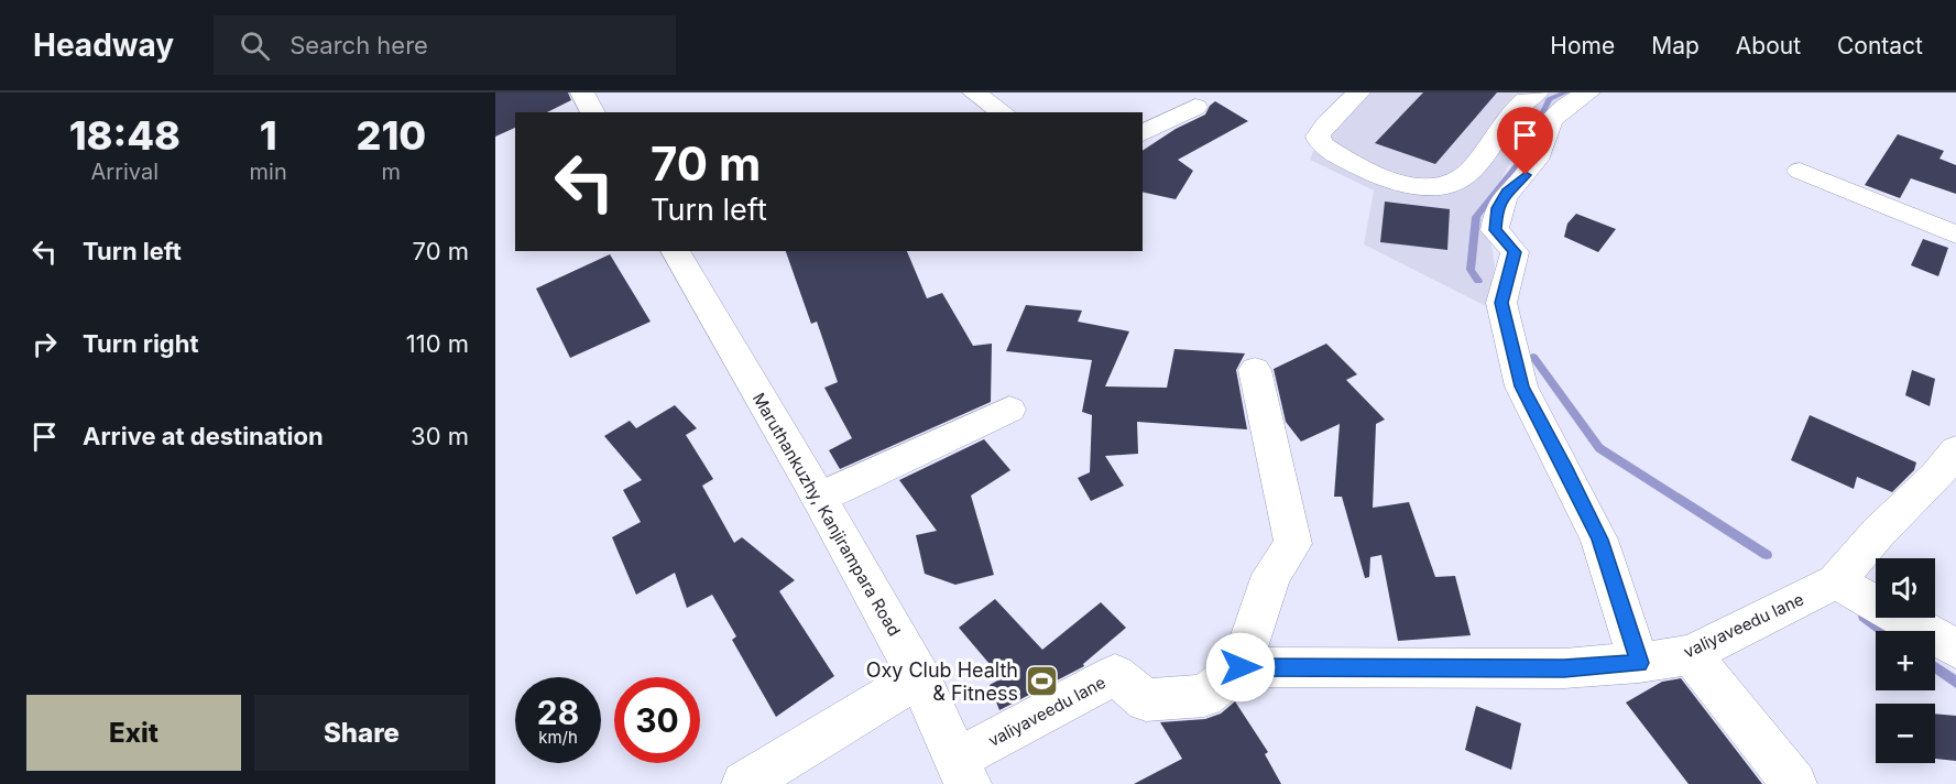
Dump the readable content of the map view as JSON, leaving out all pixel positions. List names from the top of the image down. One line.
{"streets":{"main road":["Maruthankuzhy, Kanjirampara Road"],"street":["valiyaveedu lane"]},"crossings":[["Maruthankuzhy, Kanjirampara Road","valiyaveedu lane"]],"places":{"sports":["Oxy Club Health & Fitness"]},"page":{"header":"Headway","search":"Search here","nav":["Home","Map","About","Contact"],"eta":["18:48","Arrival","1","min","210","m"],"turn":["70 m","Turn left"],"list":[{"name":"Turn left","value":"70 m"},{"name":"Turn right","value":"110 m"},{"name":"Arrive at destination","value":"30 m"}],"map_buttons":["+","−"],"speed":"28 km/h","limit":"30","buttons":["Exit","Share"]}}
